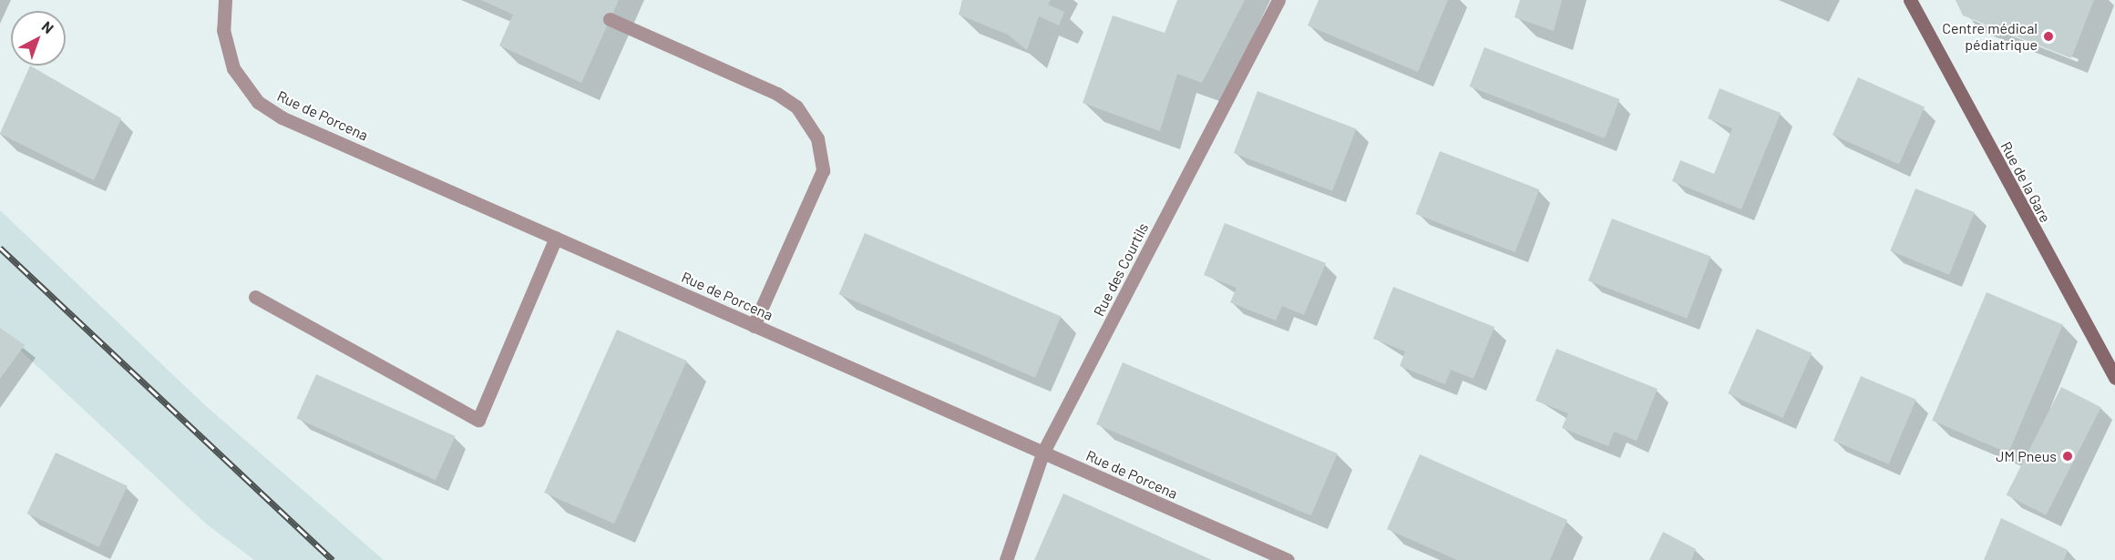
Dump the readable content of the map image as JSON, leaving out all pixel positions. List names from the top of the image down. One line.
{"streets":{"main road":["Rue de la Gare"],"street":["Rue de Porcena","Rue des Courtils"]},"crossings":[["Rue de Porcena","Rue des Courtils"]],"places":["Centre médical pédiatrique","JM Pneus"],"north":"top right"}
